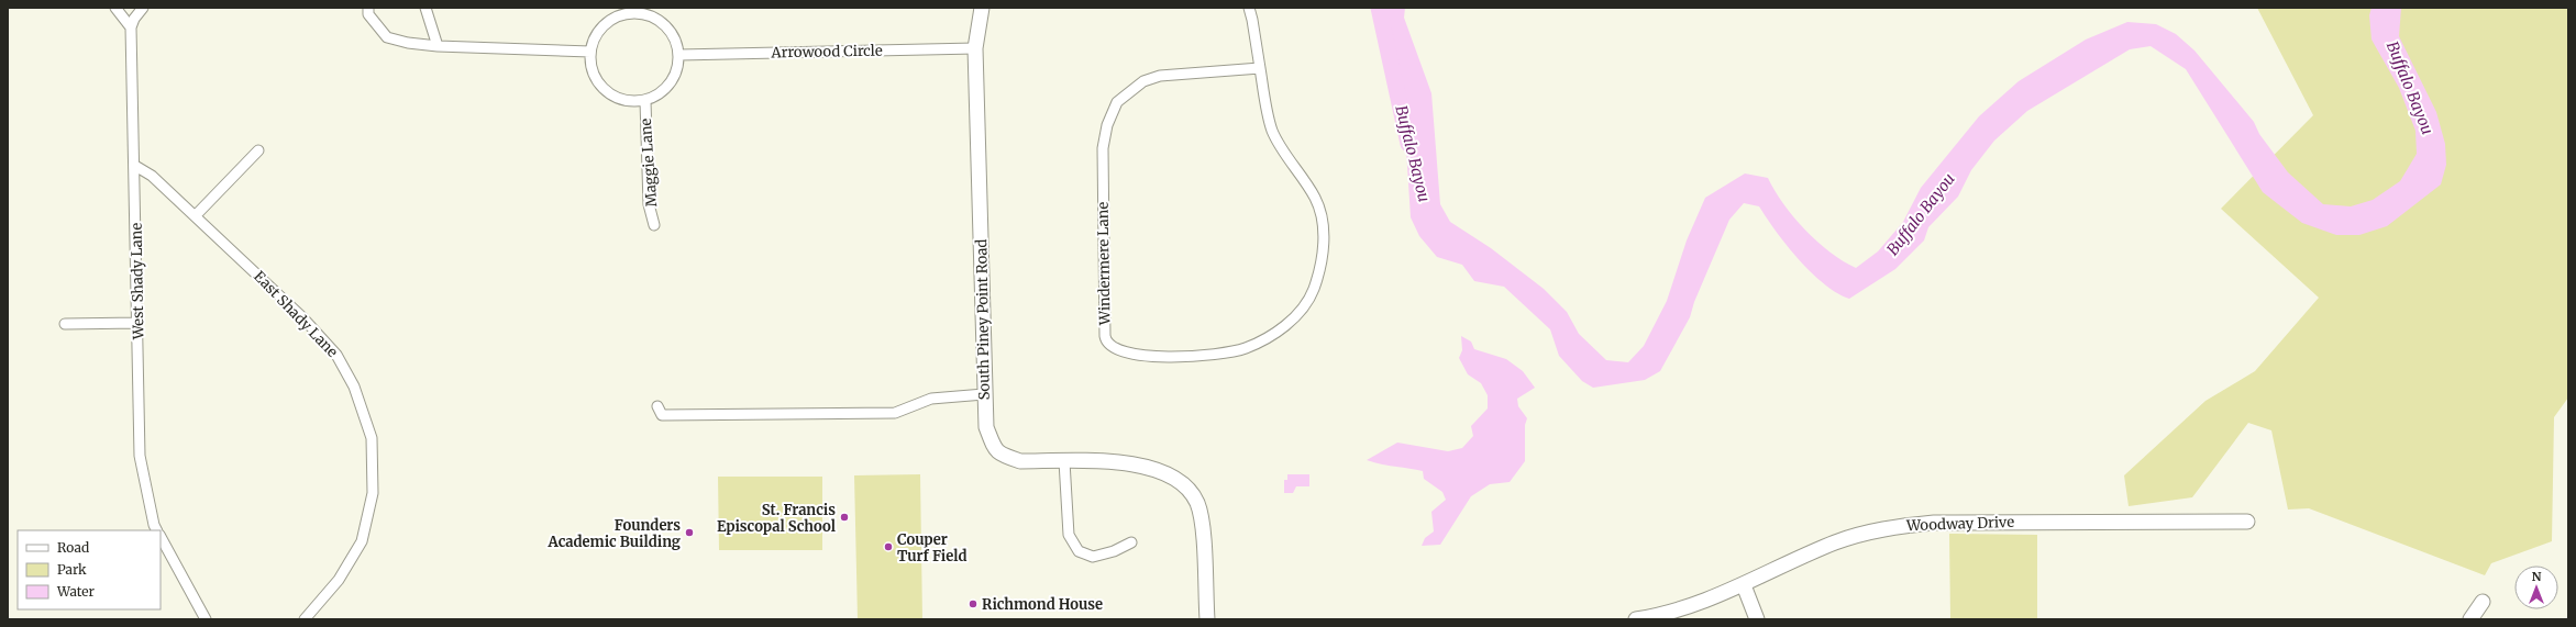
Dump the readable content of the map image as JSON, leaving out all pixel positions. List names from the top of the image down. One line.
{"streets":{"street":["Arrowood Circle","Maggie Lane","Windermere Lane","West Shady Lane","East Shady Lane","South Piney Point Road","Woodway Drive"]},"crossings":[["Arrowood Circle","Maggie Lane"],["Arrowood Circle","South Piney Point Road"],["West Shady Lane","East Shady Lane"]],"water":["Buffalo Bayou"],"places":["St. Francis Episcopal School","Founders Academic Building","Couper Turf Field","Richmond House"],"legend":["Road","Park","Water"],"north":"top"}
